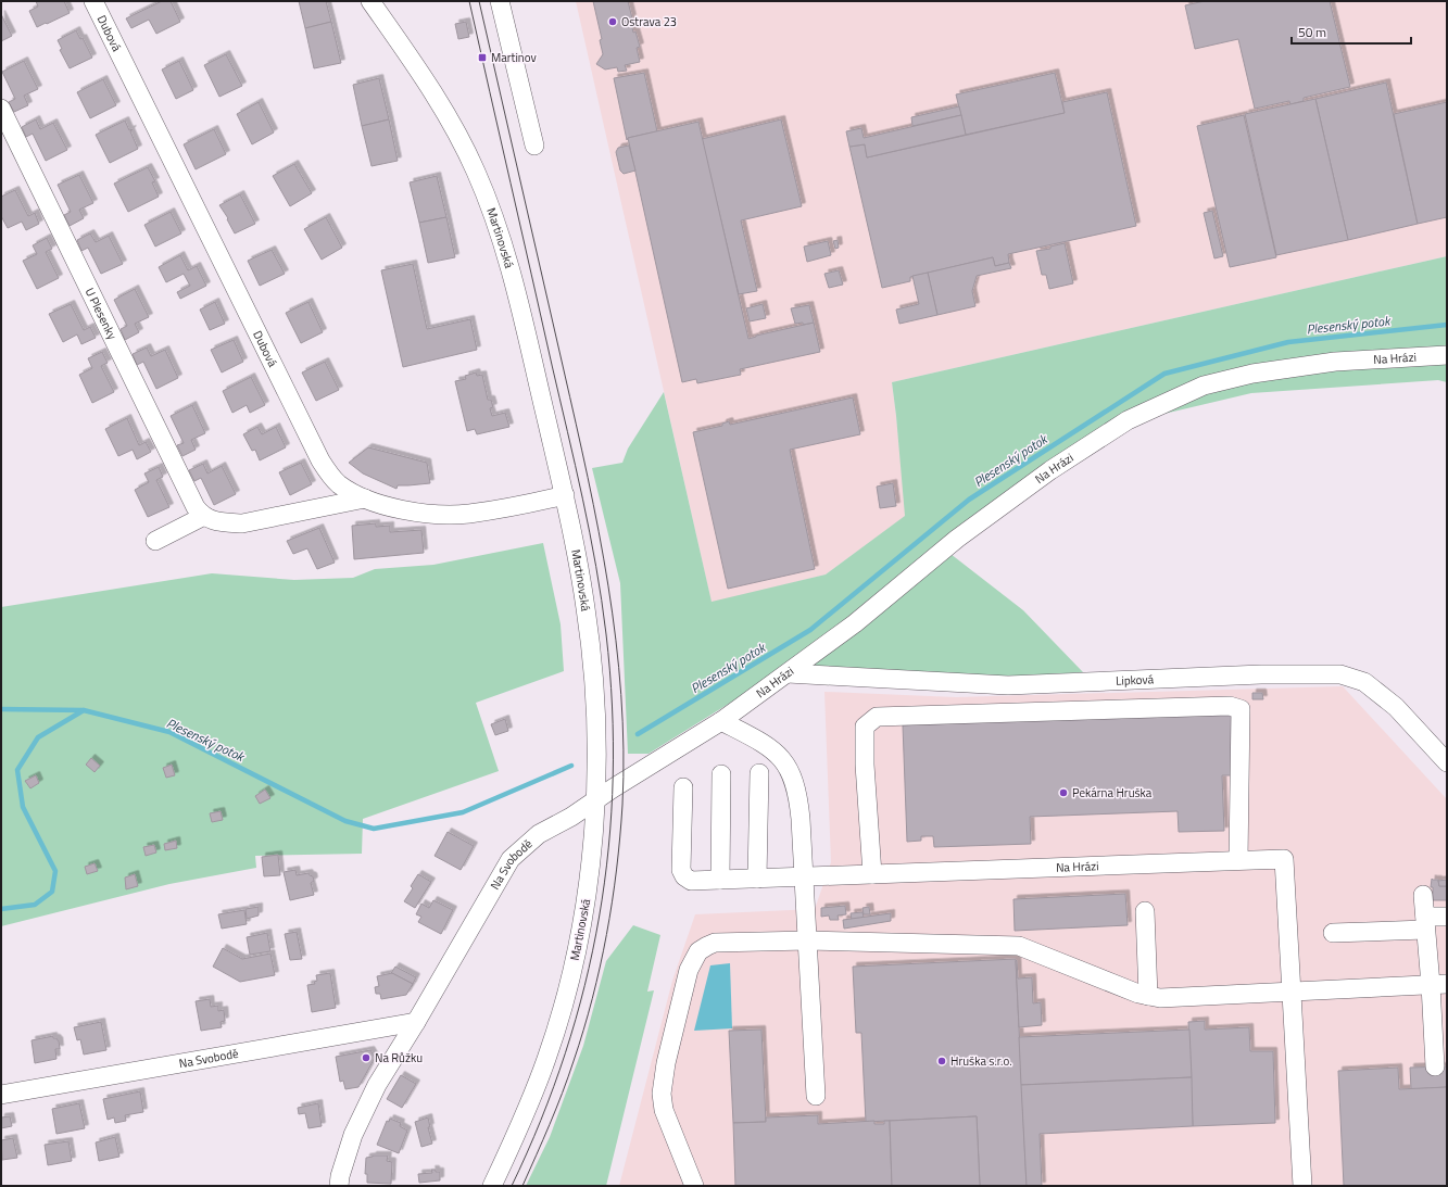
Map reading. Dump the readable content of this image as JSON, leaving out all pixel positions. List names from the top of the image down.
{
  "streets": {
    "street": [
      "Dubová",
      "Martinovská",
      "U Plesenky",
      "Na Hrázi",
      "Lipková",
      "Na Svobodě"
    ]
  },
  "crossings": [
    ["Dubová", "Martinovská"],
    ["Martinovská", "Na Hrázi"],
    ["Martinovská", "Na Svobodě"],
    ["Na Hrázi", "Lipková"],
    ["Na Hrázi", "Na Svobodě"]
  ],
  "water": ["Plesenský potok"],
  "places": {
    "other": [
      "Ostrava 23",
      "Pekárna Hruška",
      "Na Růžku",
      "Hruška s.r.o."
    ],
    "transit": ["Martinov"]
  },
  "scale_bar": "50 m"
}
